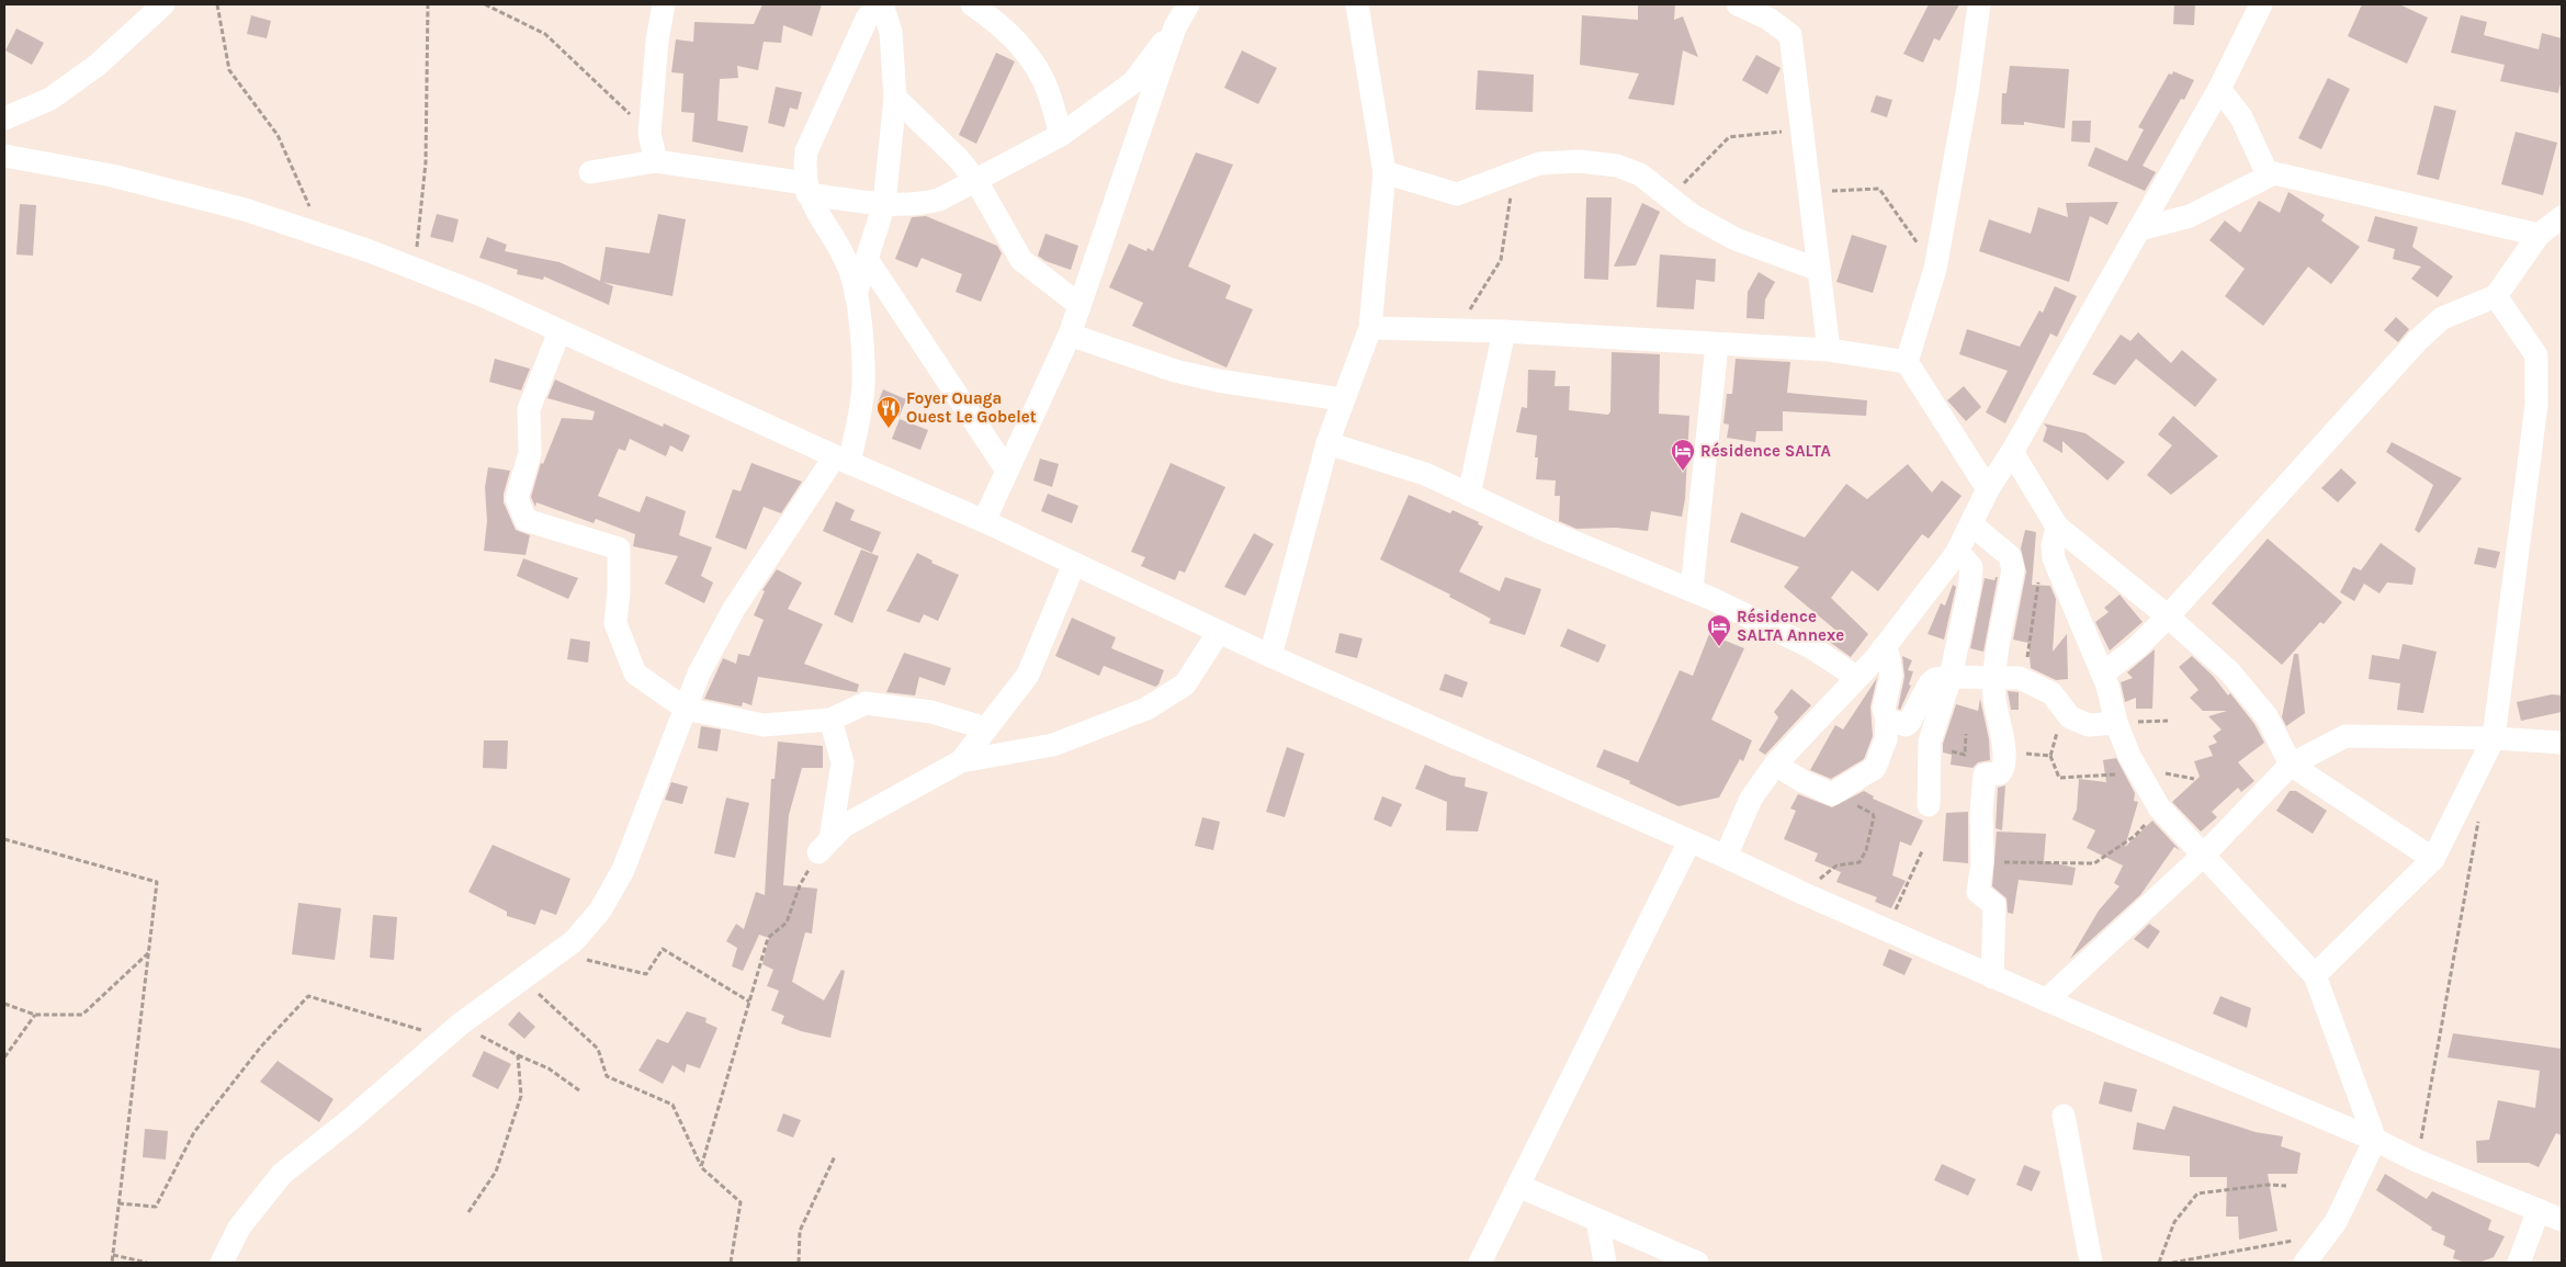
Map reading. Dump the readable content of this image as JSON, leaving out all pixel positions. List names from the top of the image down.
{
  "places": {
    "restaurant": ["Foyer Ouaga Ouest Le Gobelet"],
    "hotel": ["Résidence SALTA", "Résidence SALTA Annexe"]
  }
}
